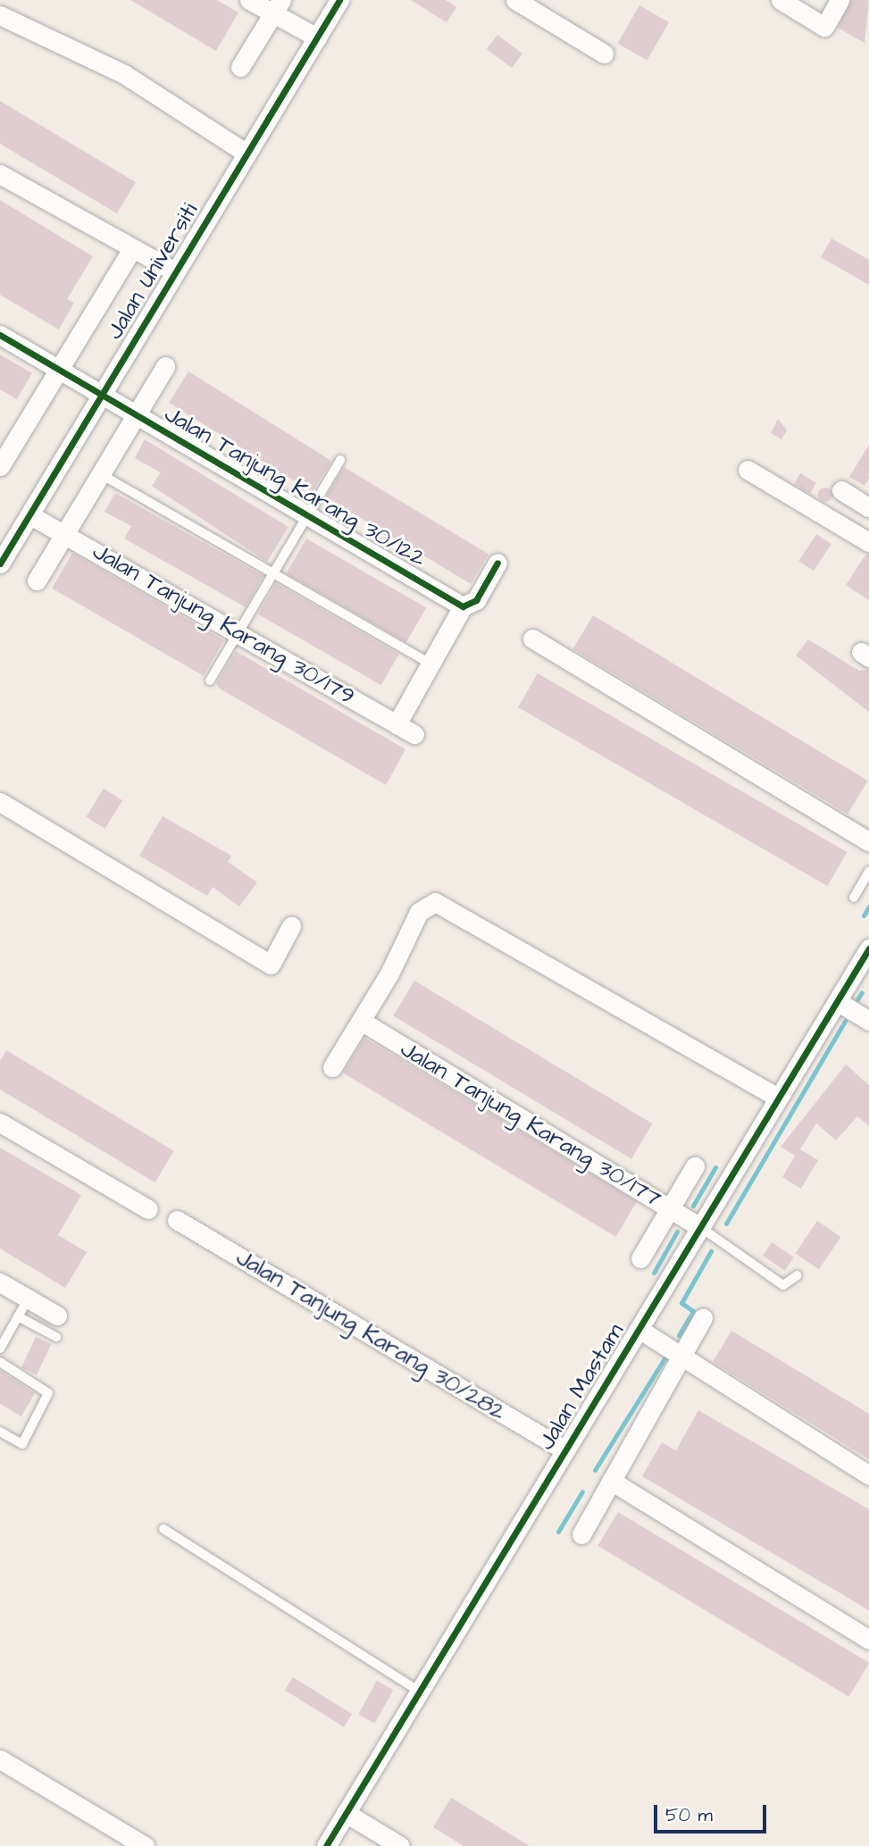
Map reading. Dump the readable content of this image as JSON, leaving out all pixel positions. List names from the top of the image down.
{
  "streets": {
    "street": [
      "Jalan Universiti",
      "Jalan Tanjung Karang 30/122",
      "Jalan Tanjung Karang 30/179",
      "Jalan Tanjung Karang 30/177",
      "Jalan Tanjung Karang 30/282",
      "Jalan Mastam"
    ]
  },
  "crossings": [
    ["Jalan Universiti", "Jalan Tanjung Karang 30/122"],
    ["Jalan Universiti", "Jalan Tanjung Karang 30/179"],
    ["Jalan Tanjung Karang 30/177", "Jalan Mastam"],
    ["Jalan Tanjung Karang 30/282", "Jalan Mastam"]
  ],
  "scale_bar": "50 m"
}
